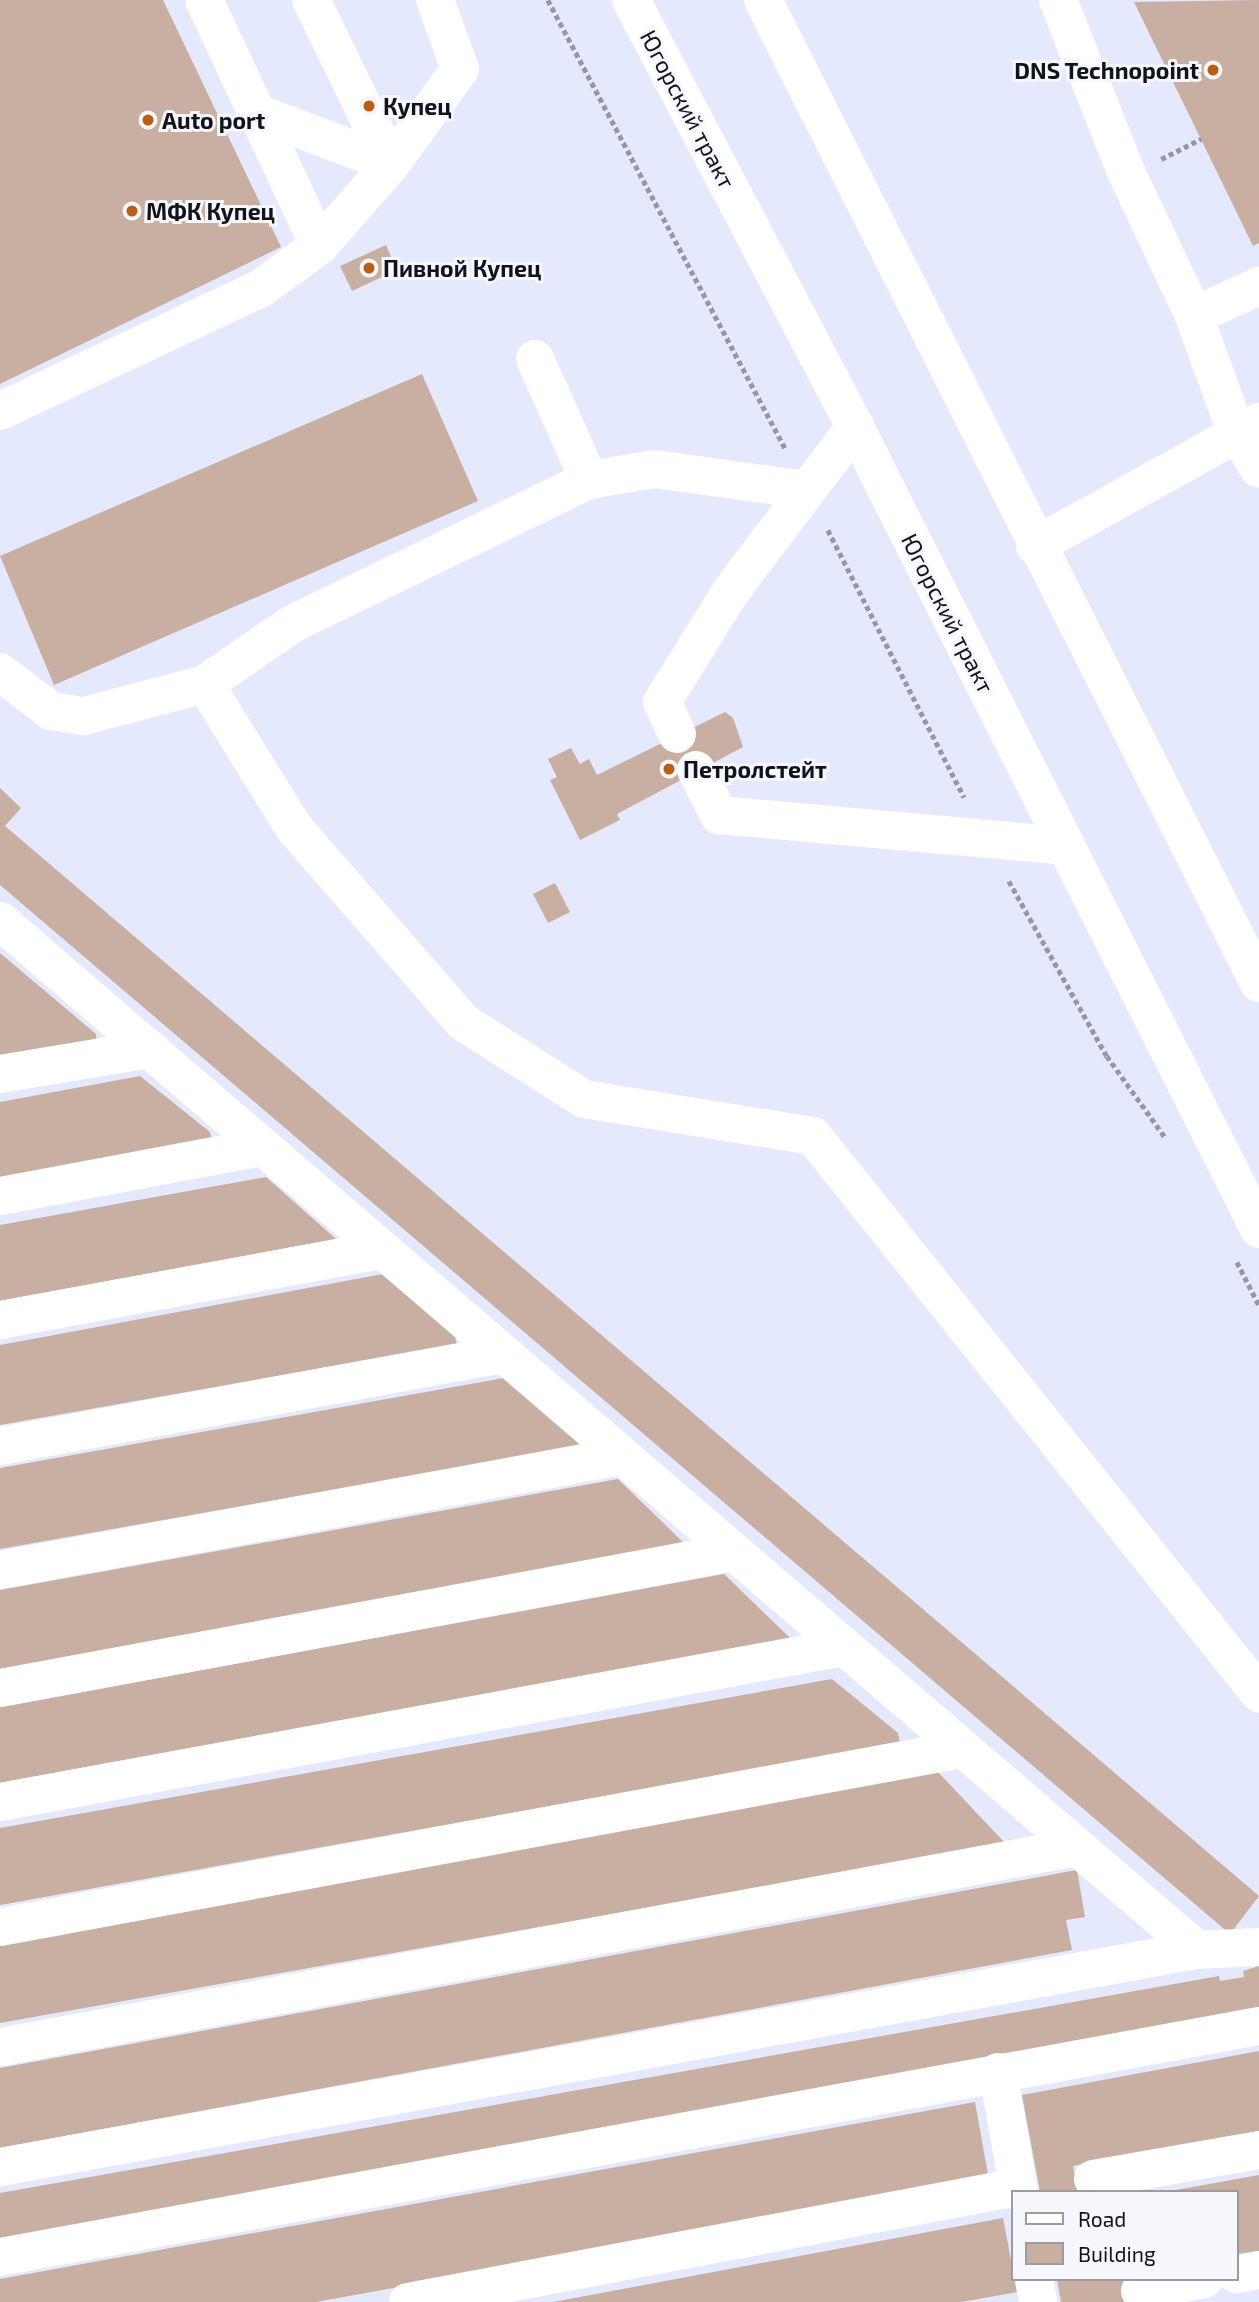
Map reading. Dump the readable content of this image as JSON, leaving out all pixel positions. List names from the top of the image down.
{
  "streets": {
    "main road": ["Югорский тракт"]
  },
  "places": [
    "DNS Technopoint",
    "Купец",
    "Auto port",
    "МФК Купец",
    "Пивной Купец",
    "Петролстейт"
  ],
  "legend": ["Road", "Building"]
}
